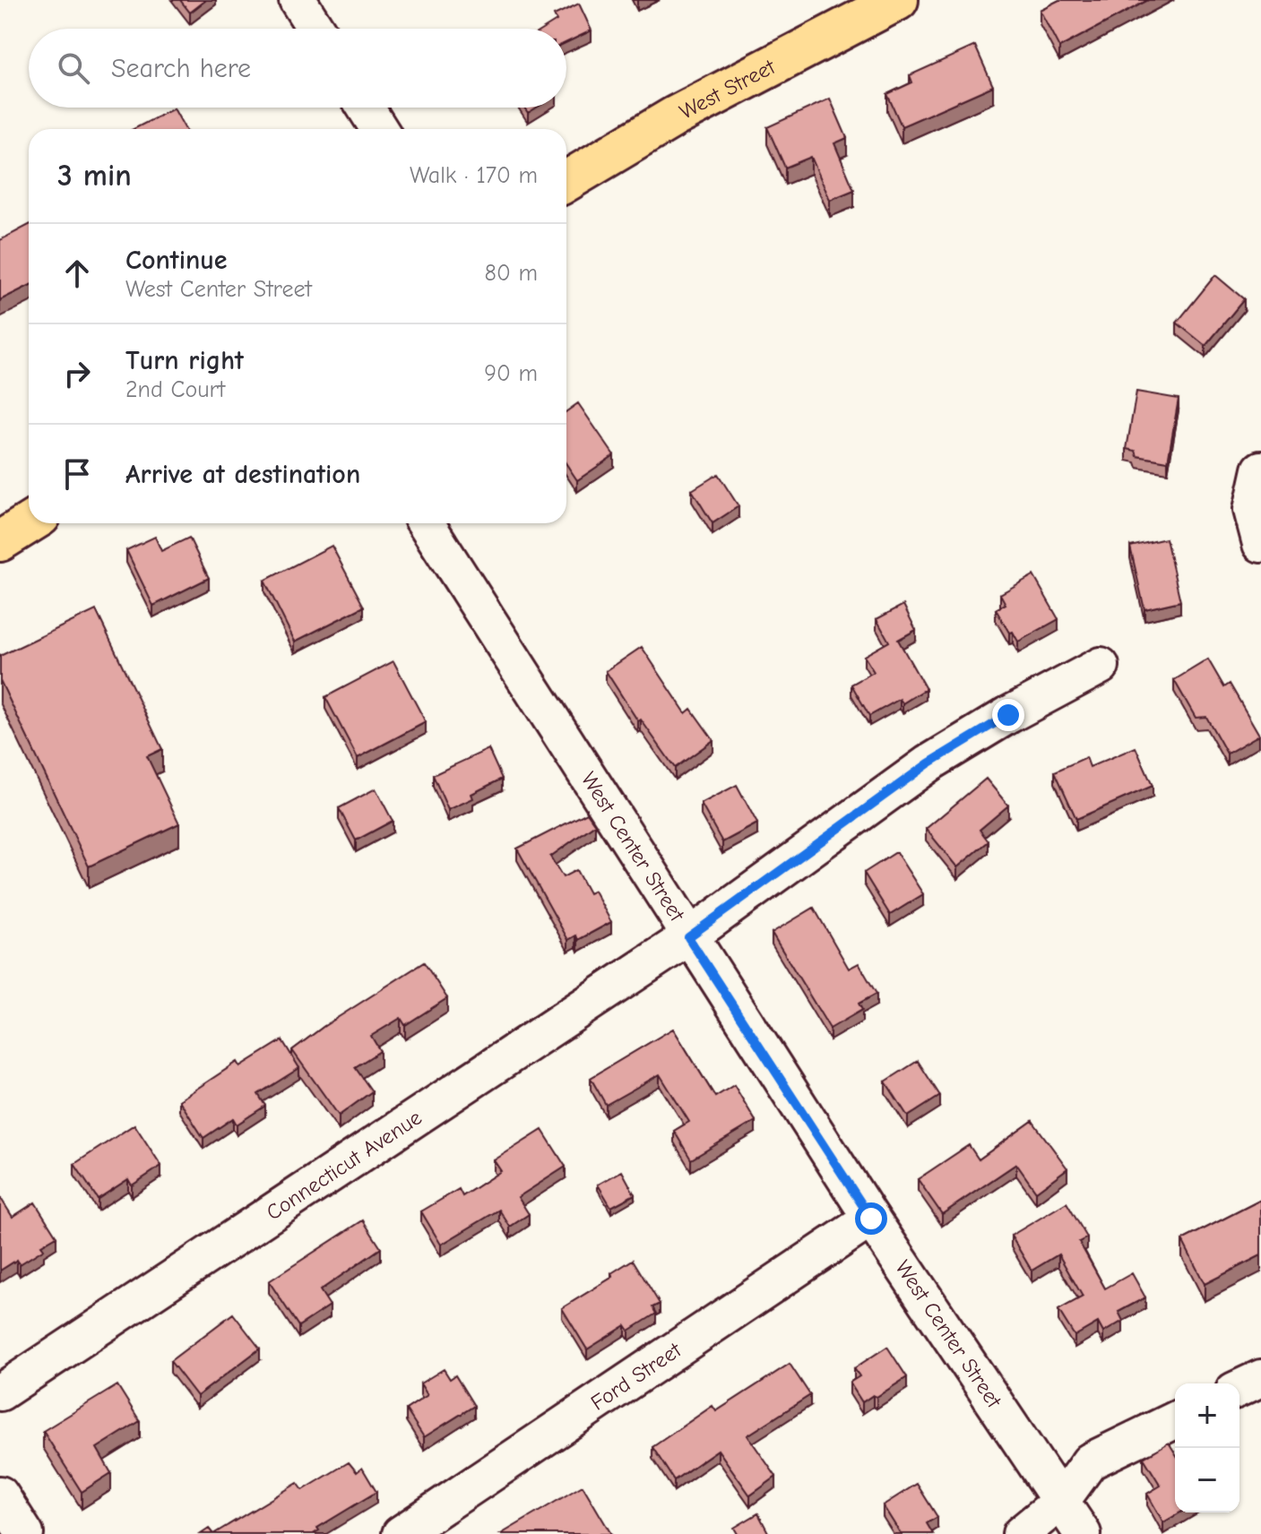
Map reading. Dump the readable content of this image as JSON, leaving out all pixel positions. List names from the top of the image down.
{
  "streets": {
    "main road": ["West Street"],
    "street": ["West Center Street", "Connecticut Avenue", "Ford Street"]
  },
  "crossings": [
    ["West Center Street", "Connecticut Avenue"],
    ["West Center Street", "Ford Street"]
  ],
  "page": {
    "search": "Search here",
    "heading": ["3 min", "Walk · 170 m"],
    "list": [
      ["Continue", "West Center Street", "80 m"],
      ["Turn right", "2nd Court", "90 m"],
      "Arrive at destination"
    ],
    "map_buttons": ["+", "−"]
  }
}
